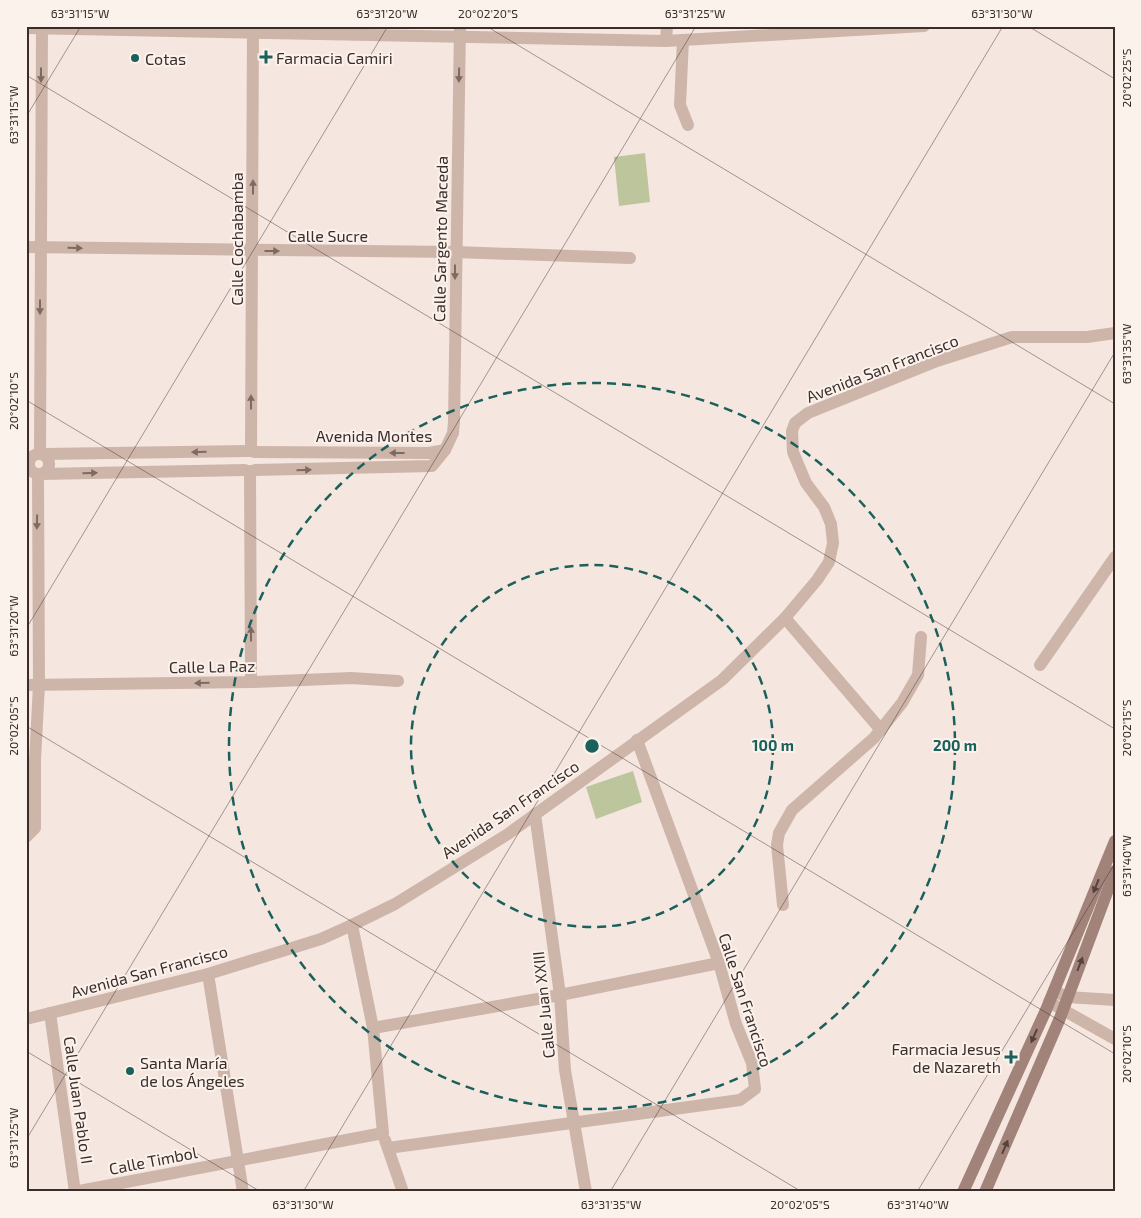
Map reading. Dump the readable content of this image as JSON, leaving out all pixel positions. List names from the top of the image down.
{
  "streets": {
    "street": [
      "Calle Sucre",
      "Calle Cochabamba",
      "Calle Sargento Maceda",
      "Avenida San Francisco",
      "Avenida Montes",
      "Calle La Paz",
      "Calle San Francisco",
      "Calle Juan XXIII",
      "Calle Juan Pablo II",
      "Calle Timbol"
    ]
  },
  "crossings": [
    ["Calle Sucre", "Calle Cochabamba"],
    ["Calle Sucre", "Calle Sargento Maceda"],
    ["Calle Cochabamba", "Avenida Montes"],
    ["Calle Sargento Maceda", "Avenida Montes"],
    ["Avenida San Francisco", "Calle San Francisco"],
    ["Avenida San Francisco", "Calle Juan XXIII"],
    ["Avenida San Francisco", "Calle Juan Pablo II"],
    ["Calle San Francisco", "Calle Juan XXIII"],
    ["Calle Juan Pablo II", "Calle Timbol"]
  ],
  "one_way": [
    "Calle Sucre",
    "Calle Cochabamba",
    "Calle Sargento Maceda",
    "Calle La Paz"
  ],
  "places": {
    "health": ["Farmacia Camiri", "Farmacia Jesus de Nazareth"],
    "other": ["Cotas", "Santa María de los Ángeles"]
  },
  "coordinates": [
    "63°31'15\"W",
    "63°31'20\"W",
    "20°02'20\"S",
    "63°31'25\"W",
    "63°31'30\"W",
    "20°02'25\"S",
    "63°31'35\"W",
    "20°02'10\"S",
    "20°02'05\"S",
    "20°02'15\"S",
    "63°31'40\"W"
  ],
  "rings": ["100 m", "200 m"]
}
